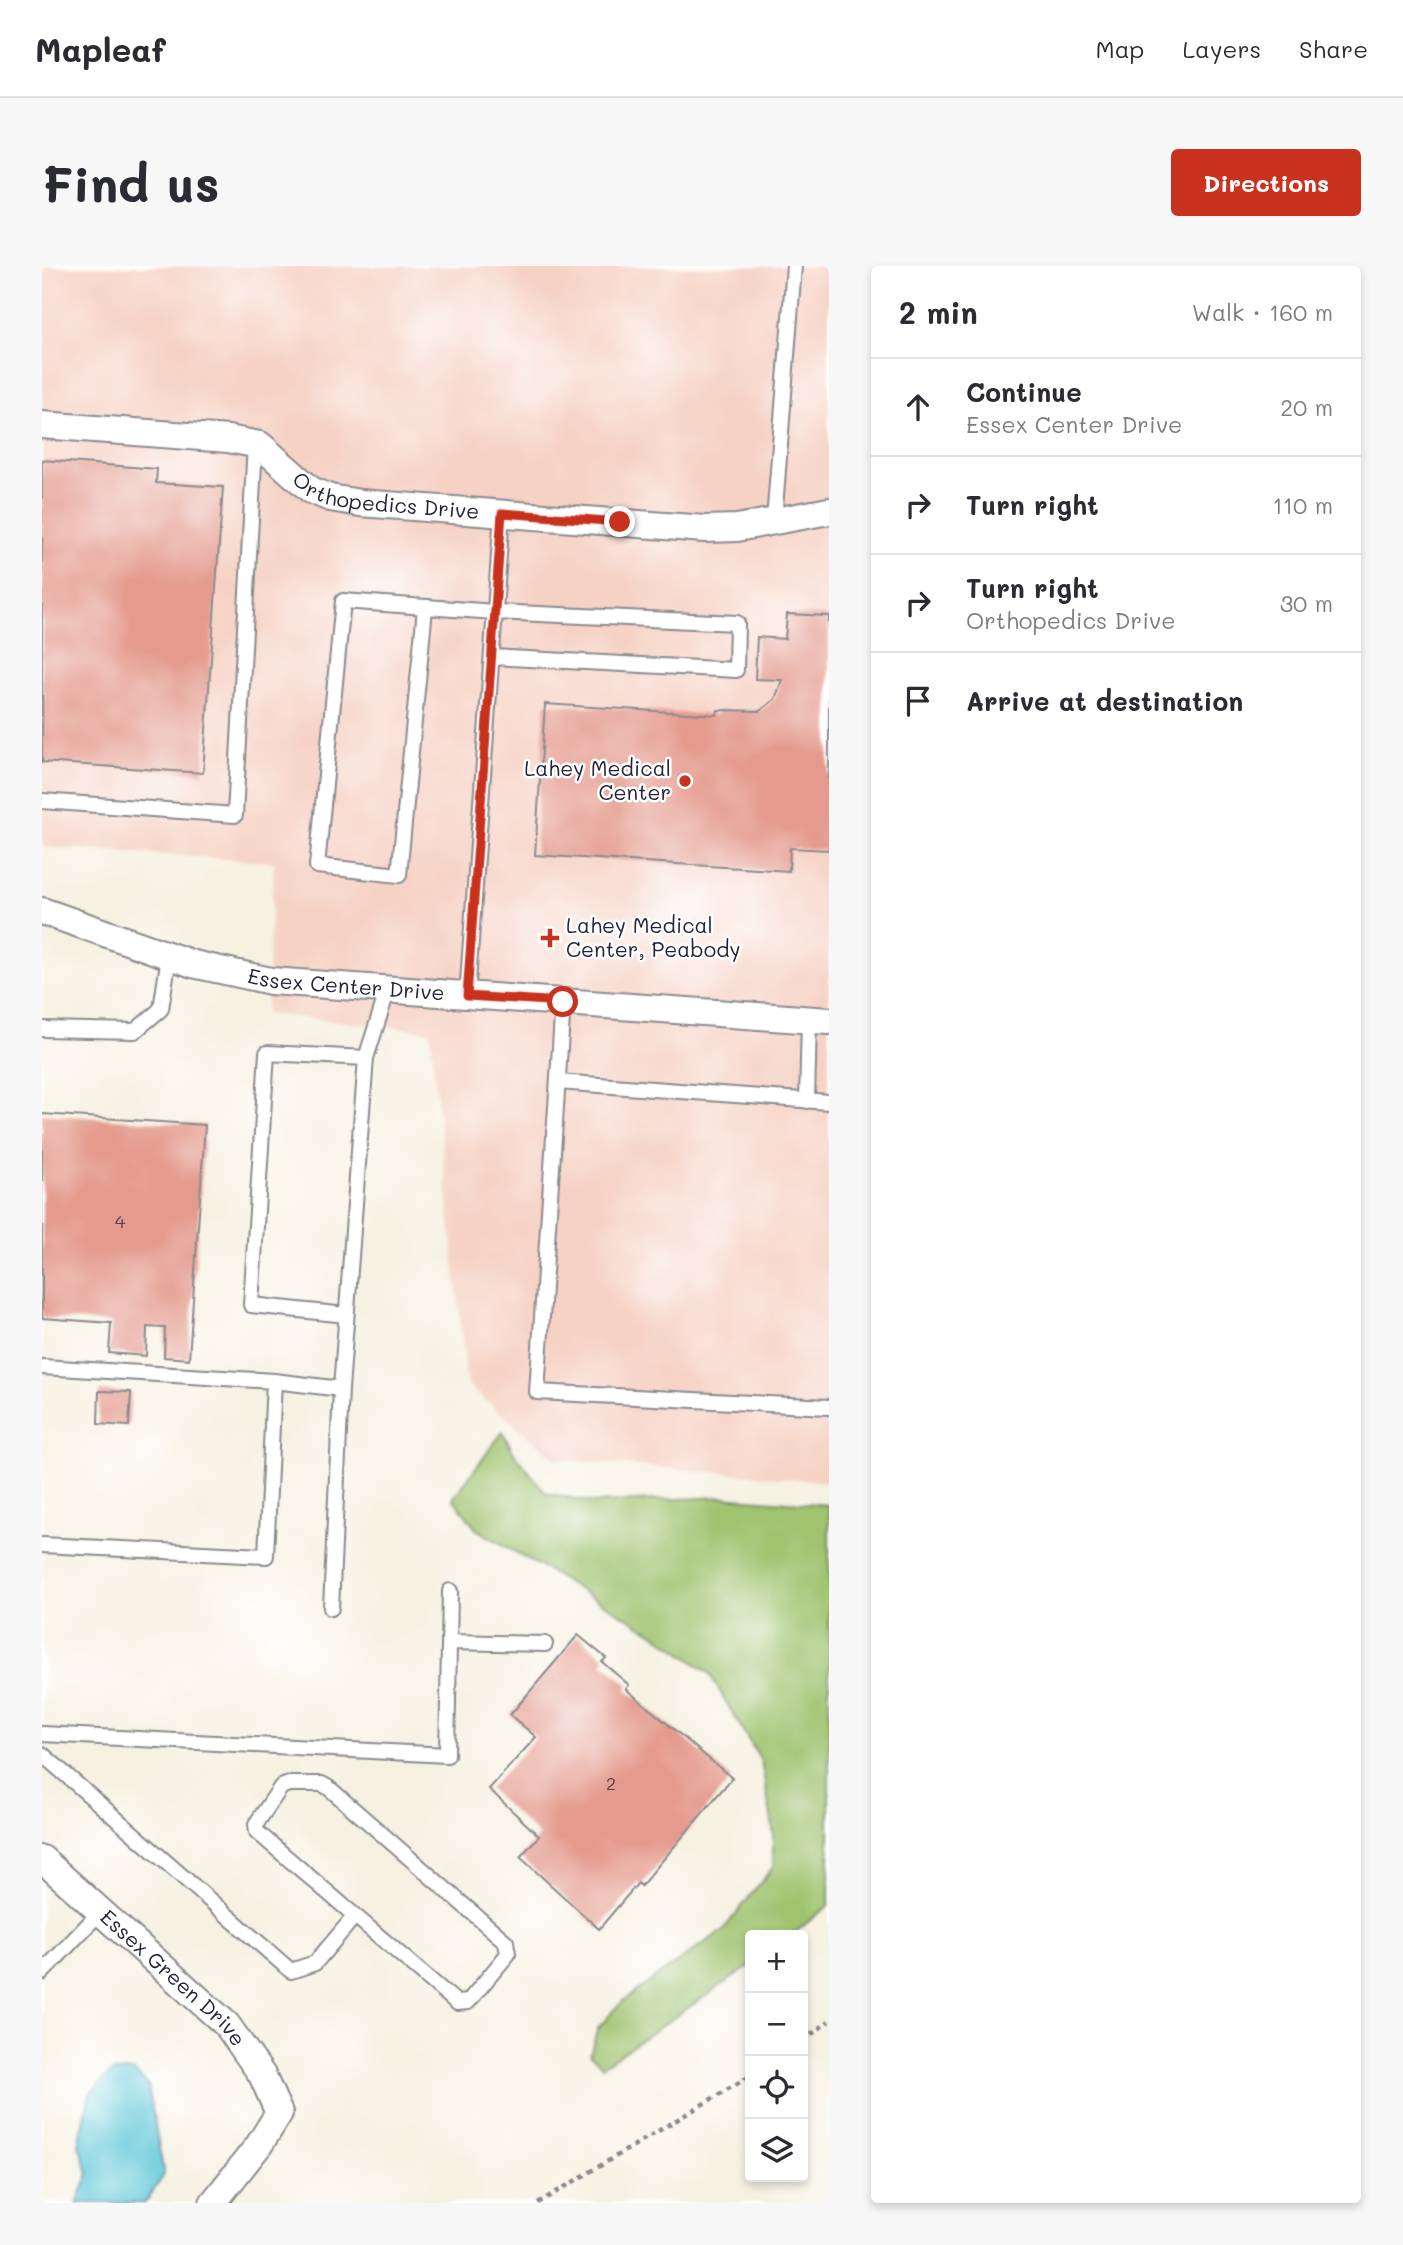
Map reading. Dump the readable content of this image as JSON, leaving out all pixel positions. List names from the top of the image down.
{
  "streets": {
    "street": ["Orthopedics Drive", "Essex Center Drive", "Essex Green Drive"]
  },
  "places": {
    "other": ["Lahey Medical Center"],
    "health": ["Lahey Medical Center, Peabody"]
  },
  "house_numbers": ["4", "2"],
  "page": {
    "header": "Mapleaf",
    "nav": ["Map", "Layers", "Share"],
    "buttons": "Directions",
    "title": "Find us",
    "heading": ["2 min", "Walk · 160 m"],
    "list": [
      ["Continue", "Essex Center Drive", "20 m"],
      ["Turn right", "110 m"],
      ["Turn right", "Orthopedics Drive", "30 m"],
      "Arrive at destination"
    ],
    "map_buttons": ["+", "−"]
  }
}
